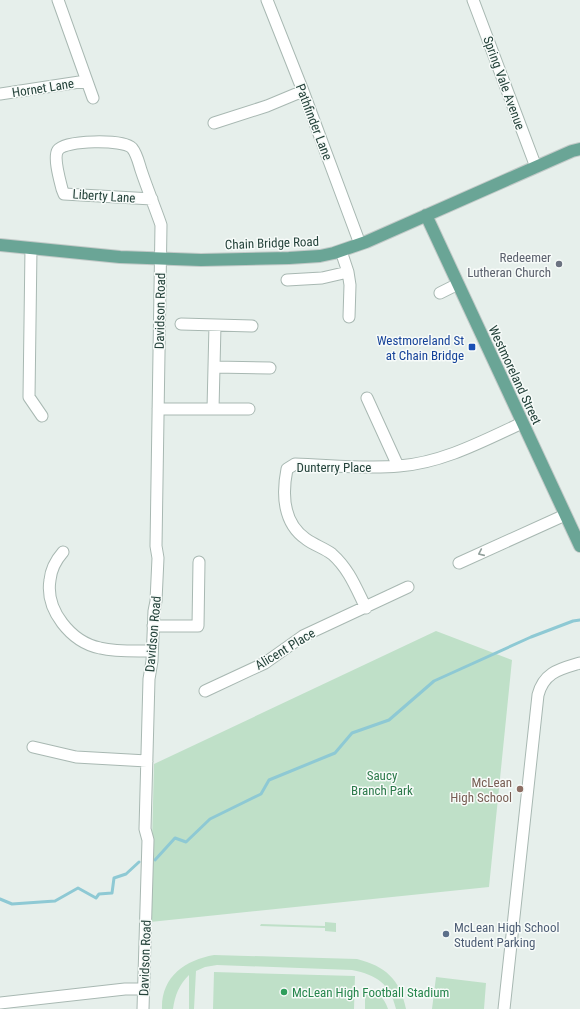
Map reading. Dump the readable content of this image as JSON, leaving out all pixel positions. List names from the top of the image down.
{
  "streets": {
    "main road": ["Chain Bridge Road", "Westmoreland Street"],
    "street": [
      "Spring Vale Avenue",
      "Hornet Lane",
      "Pathfinder Lane",
      "Liberty Lane",
      "Davidson Road",
      "Dunterry Place",
      "Alicent Place"
    ]
  },
  "crossings": [
    ["Spring Vale Avenue", "Chain Bridge Road"],
    ["Pathfinder Lane", "Chain Bridge Road"],
    ["Liberty Lane", "Chain Bridge Road"],
    ["Liberty Lane", "Davidson Road"],
    ["Chain Bridge Road", "Davidson Road"],
    ["Chain Bridge Road", "Westmoreland Street"],
    ["Westmoreland Street", "Dunterry Place"],
    ["Dunterry Place", "Alicent Place"]
  ],
  "parks": ["Saucy Branch Park"],
  "places": {
    "other": [
      "Redeemer Lutheran Church",
      "McLean High School",
      "McLean High School Student Parking",
      "McLean High Football Stadium"
    ],
    "transit": ["Westmoreland St at Chain Bridge"]
  }
}
